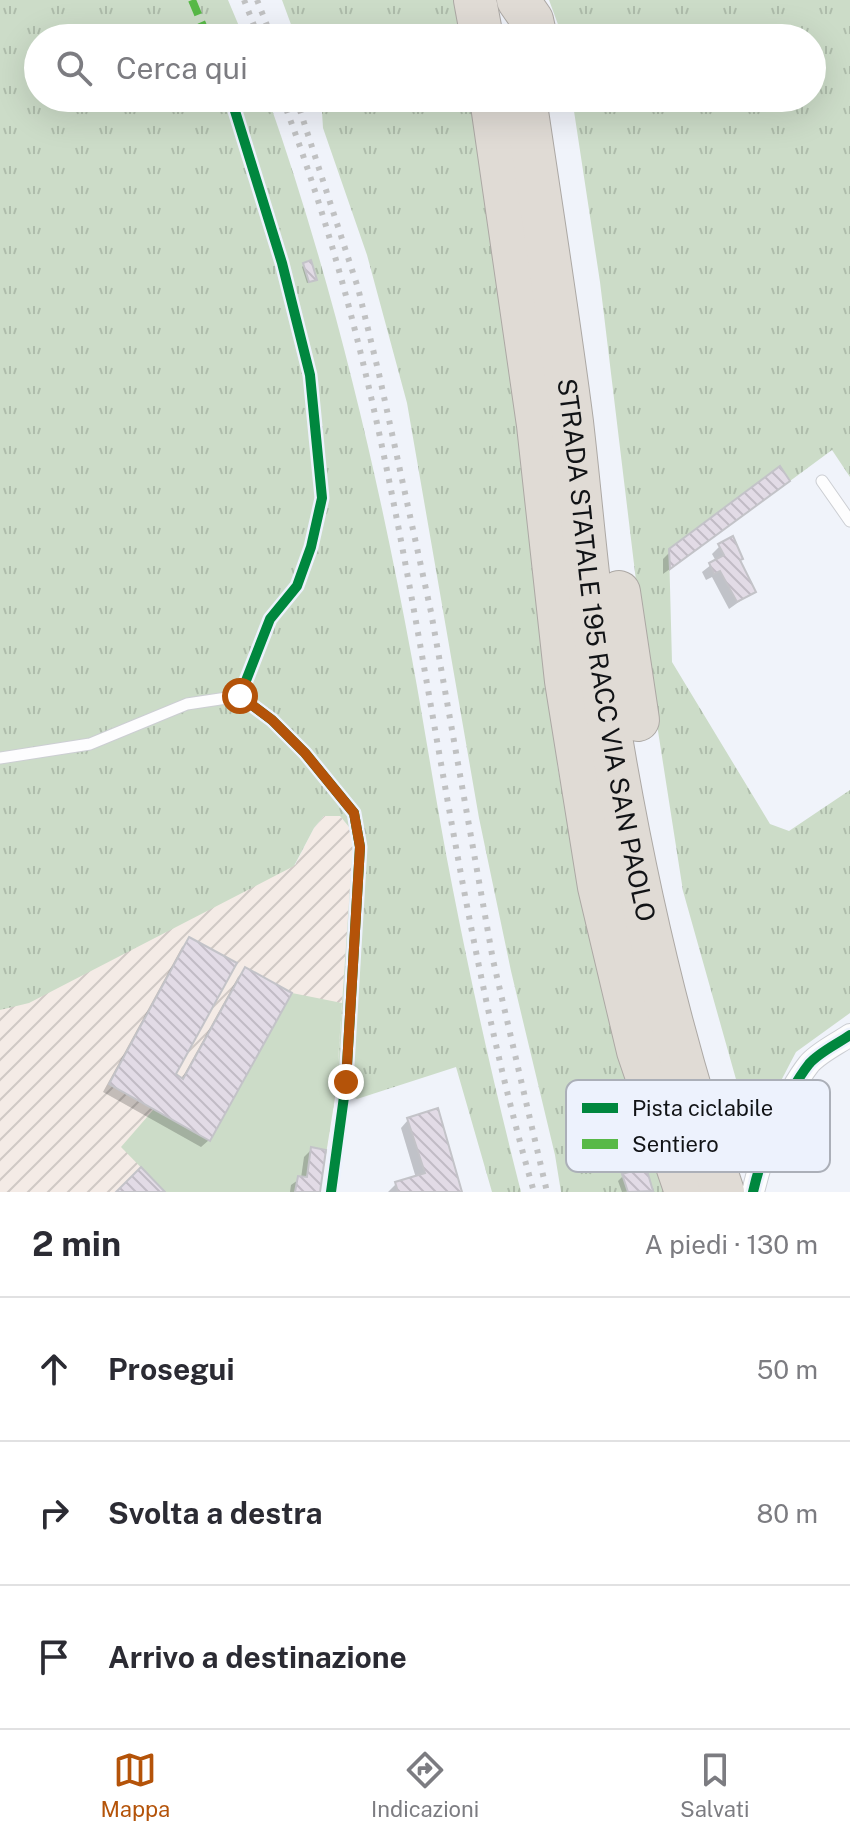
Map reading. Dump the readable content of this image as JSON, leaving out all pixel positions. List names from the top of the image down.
{
  "streets": {
    "highway": ["STRADA STATALE 195 RACC VIA SAN PAOLO"]
  },
  "legend": ["Pista ciclabile", "Sentiero"],
  "page": {
    "search": "Cerca qui",
    "heading": ["2 min", "A piedi · 130 m"],
    "list": [
      ["Prosegui", "50 m"],
      ["Svolta a destra", "80 m"],
      "Arrivo a destinazione"
    ],
    "nav": ["Mappa", "Indicazioni", "Salvati"]
  }
}
